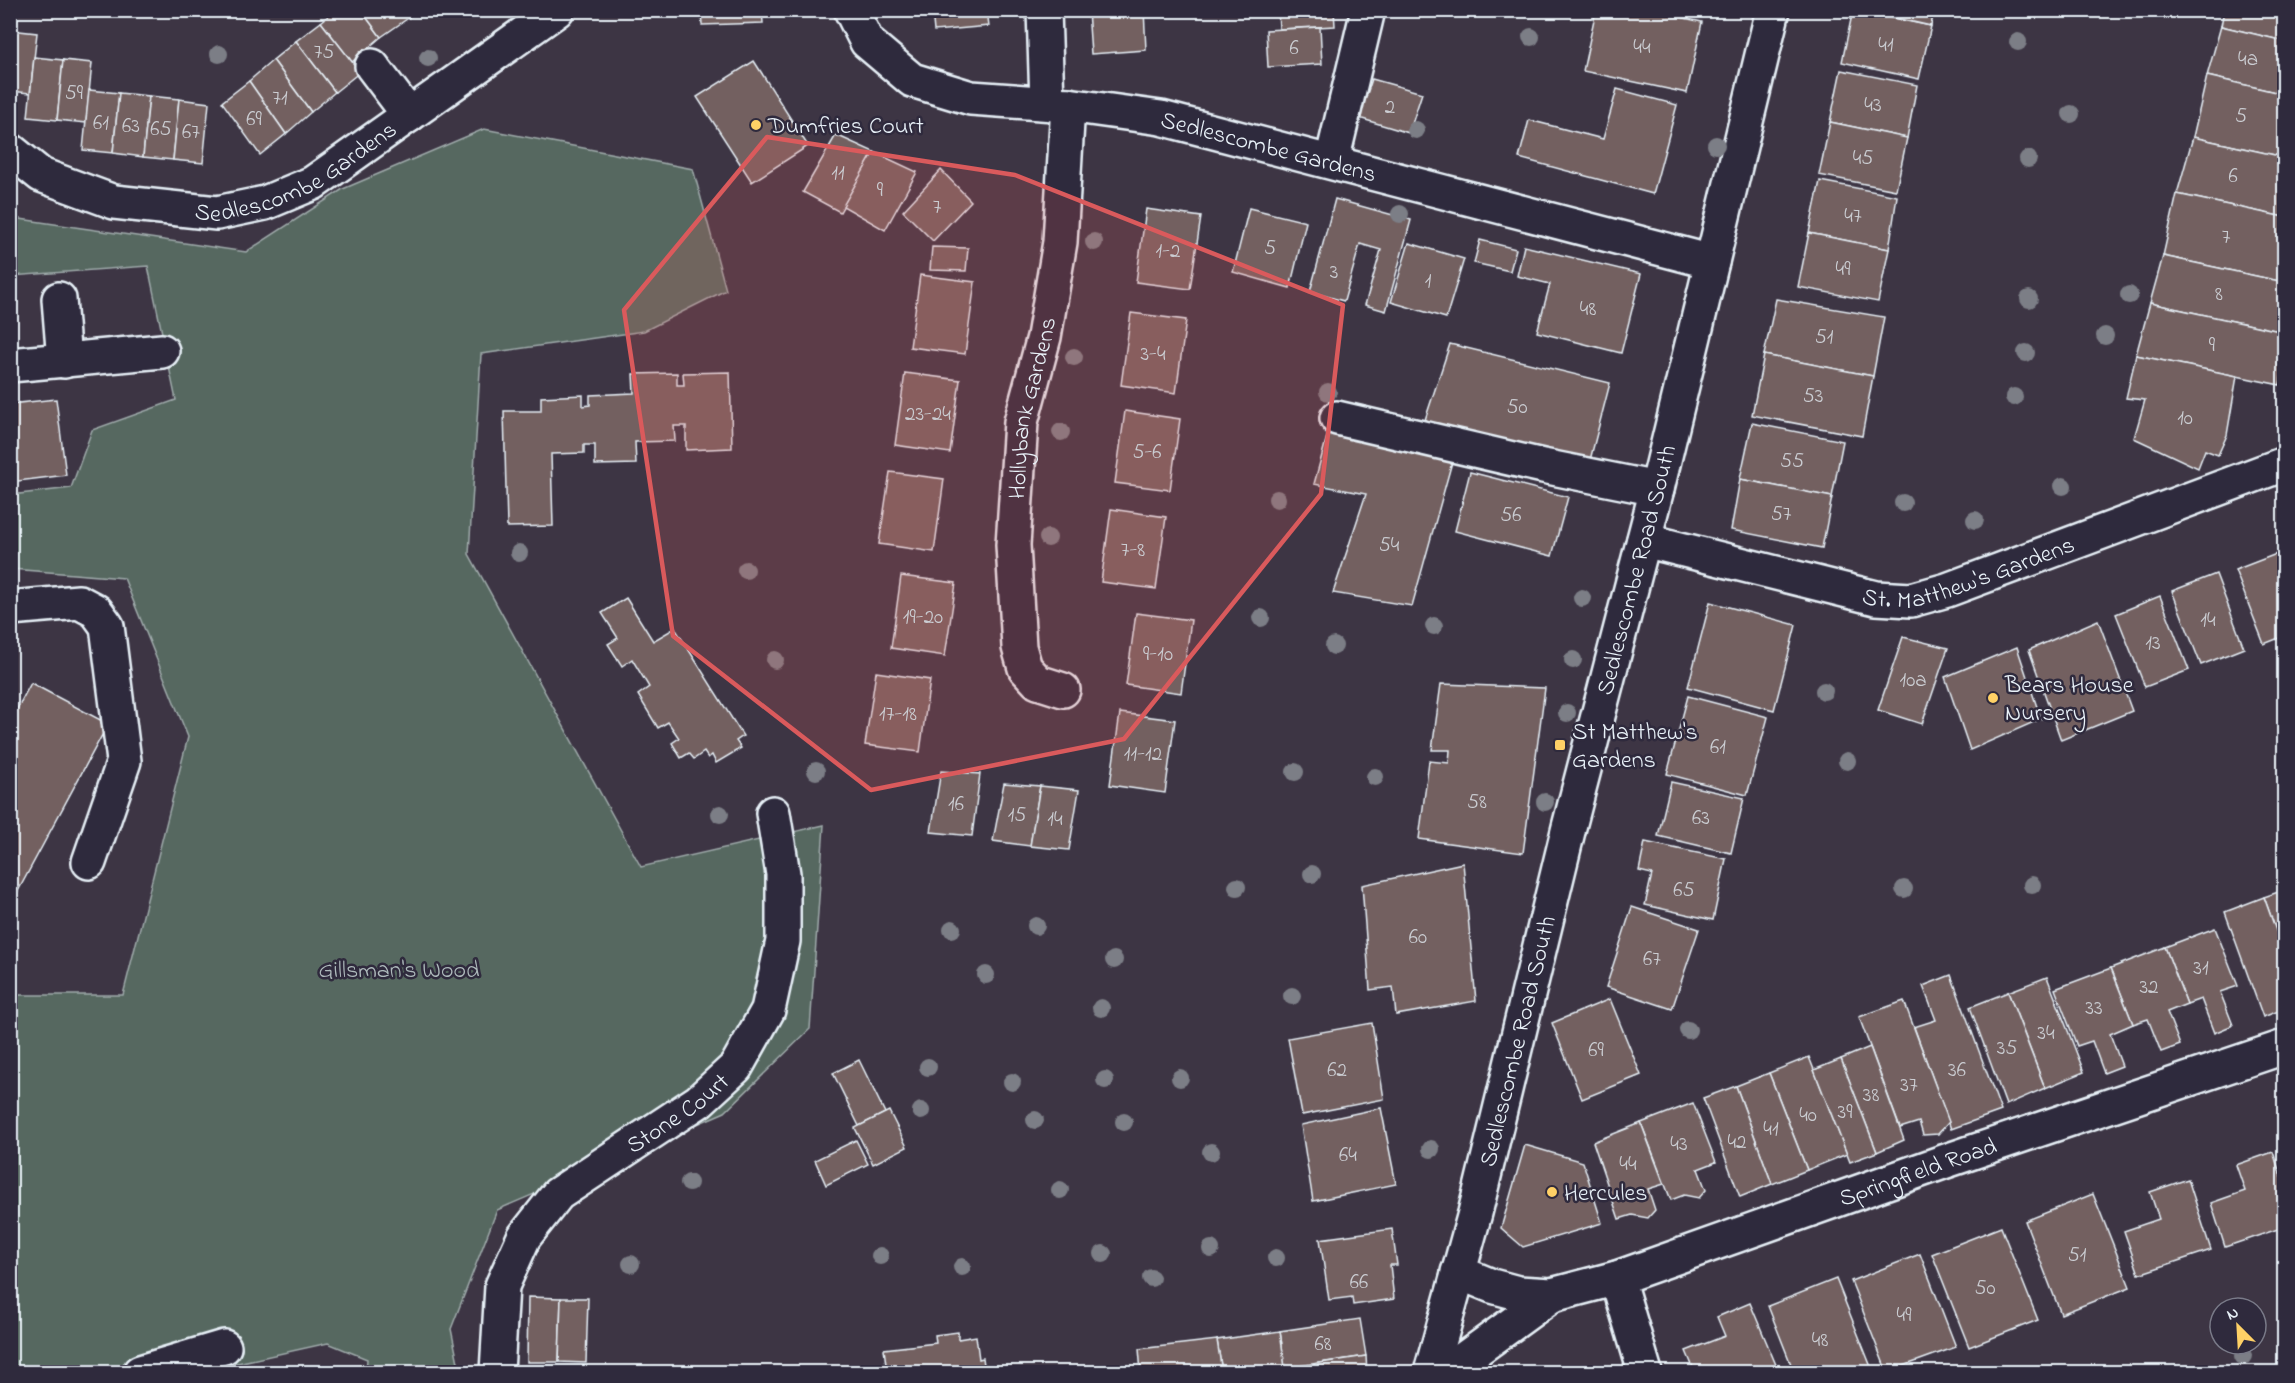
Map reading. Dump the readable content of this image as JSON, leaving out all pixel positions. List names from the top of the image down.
{
  "streets": {
    "street": [
      "Sedlescombe Gardens",
      "Hollybank Gardens",
      "St. Matthew's Gardens",
      "Sedlescombe Road South",
      "Stone Court",
      "Springfield Road"
    ]
  },
  "crossings": [
    ["Sedlescombe Gardens", "Hollybank Gardens"],
    ["Sedlescombe Gardens", "Sedlescombe Road South"],
    ["St. Matthew's Gardens", "Sedlescombe Road South"],
    ["Sedlescombe Road South", "Springfield Road"]
  ],
  "parks": ["Gillsman's Wood"],
  "places": {
    "other": ["Dumfries Court", "Bears House Nursery", "Hercules"],
    "transit": ["St Matthew's Gardens"]
  },
  "house_numbers": [
    "41",
    "44",
    "6",
    "75",
    "4a",
    "59",
    "71",
    "43",
    "2",
    "5",
    "69",
    "61",
    "63",
    "65",
    "67",
    "45",
    "11",
    "6",
    "9",
    "7",
    "47",
    "7",
    "5",
    "1-2",
    "49",
    "3",
    "1",
    "8",
    "48",
    "51",
    "9",
    "3-4",
    "53",
    "50",
    "23-24",
    "10",
    "5-6",
    "55",
    "57",
    "56",
    "54",
    "7-8",
    "19-20",
    "14",
    "13",
    "9-10",
    "10a",
    "17-18",
    "61",
    "11-12",
    "58",
    "16",
    "15",
    "63",
    "14",
    "65",
    "60",
    "67",
    "31",
    "32",
    "33",
    "34",
    "35",
    "69",
    "62",
    "36",
    "37",
    "38",
    "39",
    "40",
    "41",
    "42",
    "43",
    "64",
    "44",
    "51",
    "66",
    "50",
    "49",
    "48",
    "68"
  ],
  "north": "top left"
}
